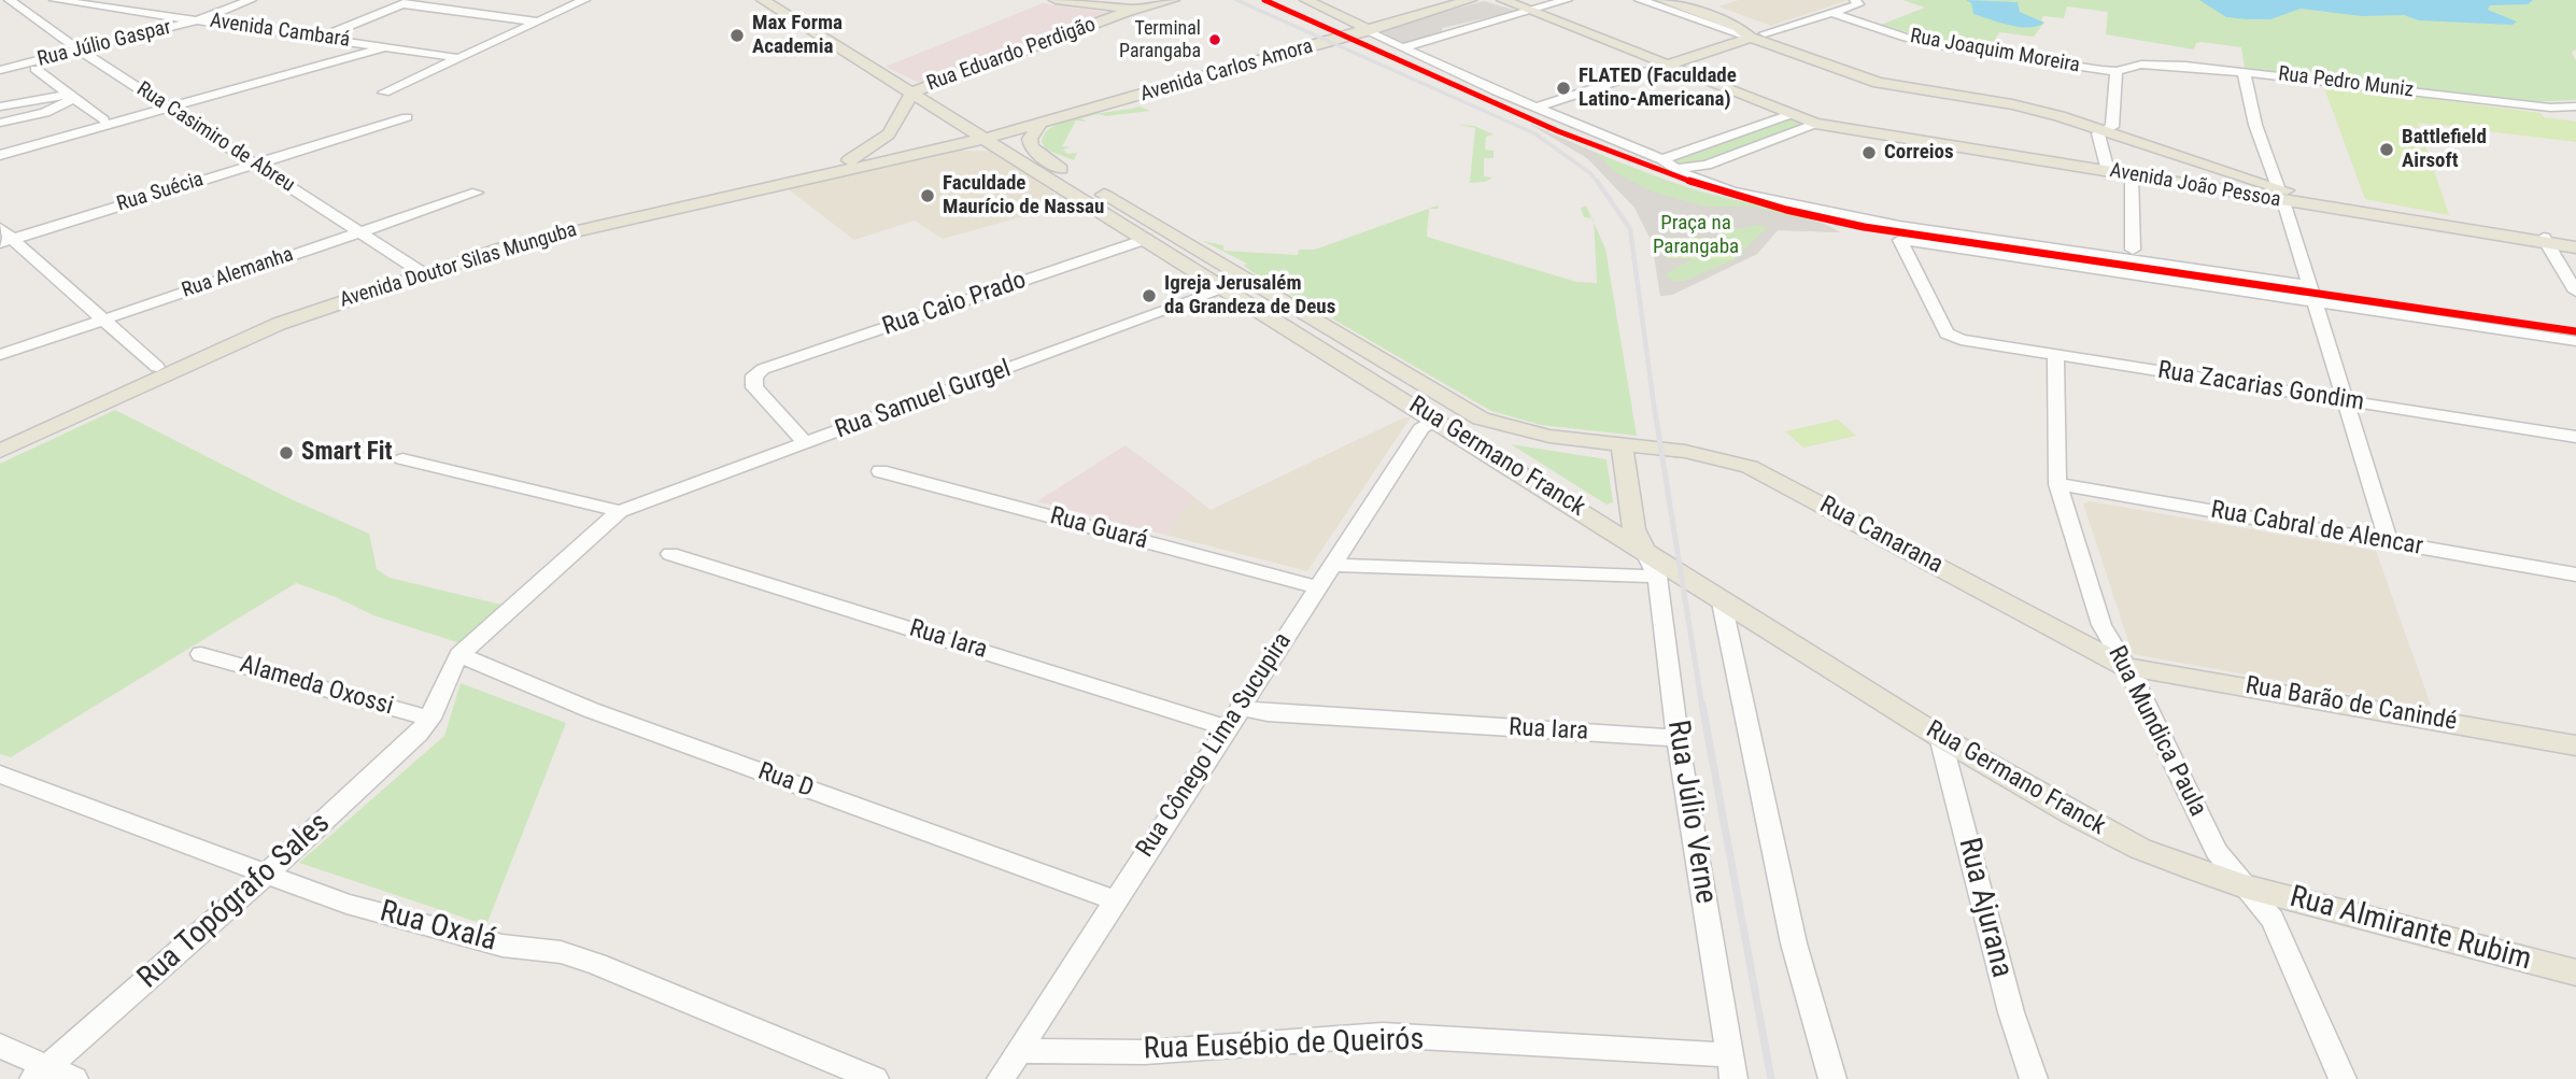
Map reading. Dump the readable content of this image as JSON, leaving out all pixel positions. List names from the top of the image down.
{
  "streets": {
    "main road": [
      "Rua Eduardo Perdigão",
      "Avenida Carlos Amora",
      "Avenida João Pessoa",
      "Avenida Doutor Silas Munguba",
      "Rua Germano Franck",
      "Rua Canarana",
      "Rua Barão de Canindé",
      "Rua Almirante Rubim"
    ],
    "street": [
      "Avenida Cambará",
      "Rua Júlio Gaspar",
      "Rua Joaquim Moreira",
      "Rua Pedro Muniz",
      "Rua Casimiro de Abreu",
      "Rua Suécia",
      "Rua Alemanha",
      "Rua Caio Prado",
      "Rua Zacarias Gondim",
      "Rua Samuel Gurgel",
      "Rua Guará",
      "Rua Cabral de Alencar",
      "Rua Iara",
      "Alameda Oxossi",
      "Rua Mundica Paula",
      "Rua Cônego Lima Sucupira",
      "Rua D",
      "Rua Júlio Verne",
      "Rua Topógrafo Sales",
      "Rua Ajurana",
      "Rua Oxalá",
      "Rua Eusébio de Queirós"
    ]
  },
  "crossings": [
    ["Avenida Cambará", "Rua Júlio Gaspar"],
    ["Rua Júlio Gaspar", "Rua Casimiro de Abreu"],
    ["Rua Joaquim Moreira", "Rua Pedro Muniz"],
    ["Rua Eduardo Perdigão", "Avenida Doutor Silas Munguba"],
    ["Rua Eduardo Perdigão", "Rua Germano Franck"],
    ["Avenida Carlos Amora", "Avenida Doutor Silas Munguba"],
    ["Avenida Carlos Amora", "Rua Germano Franck"],
    ["Rua Casimiro de Abreu", "Rua Suécia"],
    ["Rua Casimiro de Abreu", "Avenida Doutor Silas Munguba"],
    ["Rua Casimiro de Abreu", "Rua Alemanha"],
    ["Avenida Doutor Silas Munguba", "Rua Germano Franck"],
    ["Rua Caio Prado", "Rua Samuel Gurgel"],
    ["Rua Caio Prado", "Rua Germano Franck"],
    ["Rua Zacarias Gondim", "Rua Mundica Paula"],
    ["Rua Samuel Gurgel", "Rua Germano Franck"],
    ["Rua Germano Franck", "Rua Canarana"],
    ["Rua Germano Franck", "Rua Mundica Paula"],
    ["Rua Germano Franck", "Rua Cônego Lima Sucupira"],
    ["Rua Germano Franck", "Rua Júlio Verne"],
    ["Rua Germano Franck", "Rua Ajurana"],
    ["Rua Germano Franck", "Rua Almirante Rubim"],
    ["Rua Guará", "Rua Cônego Lima Sucupira"],
    ["Rua Cabral de Alencar", "Rua Mundica Paula"],
    ["Rua Canarana", "Rua Barão de Canindé"],
    ["Rua Canarana", "Rua Mundica Paula"],
    ["Rua Iara", "Rua Cônego Lima Sucupira"],
    ["Rua Iara", "Rua Júlio Verne"],
    ["Alameda Oxossi", "Rua Topógrafo Sales"],
    ["Rua Barão de Canindé", "Rua Mundica Paula"],
    ["Rua Mundica Paula", "Rua Almirante Rubim"],
    ["Rua Cônego Lima Sucupira", "Rua D"],
    ["Rua Cônego Lima Sucupira", "Rua Eusébio de Queirós"],
    ["Rua Júlio Verne", "Rua Eusébio de Queirós"],
    ["Rua Topógrafo Sales", "Rua Oxalá"]
  ],
  "parks": ["Praça na Parangaba"],
  "places": [
    "Max Forma Academia",
    "Terminal Parangaba",
    "FLATED (Faculdade Latino-Americana)",
    "Battlefield Airsoft",
    "Correios",
    "Faculdade Maurício de Nassau",
    "Igreja Jerusalém da Grandeza de Deus",
    "Smart Fit"
  ]
}
